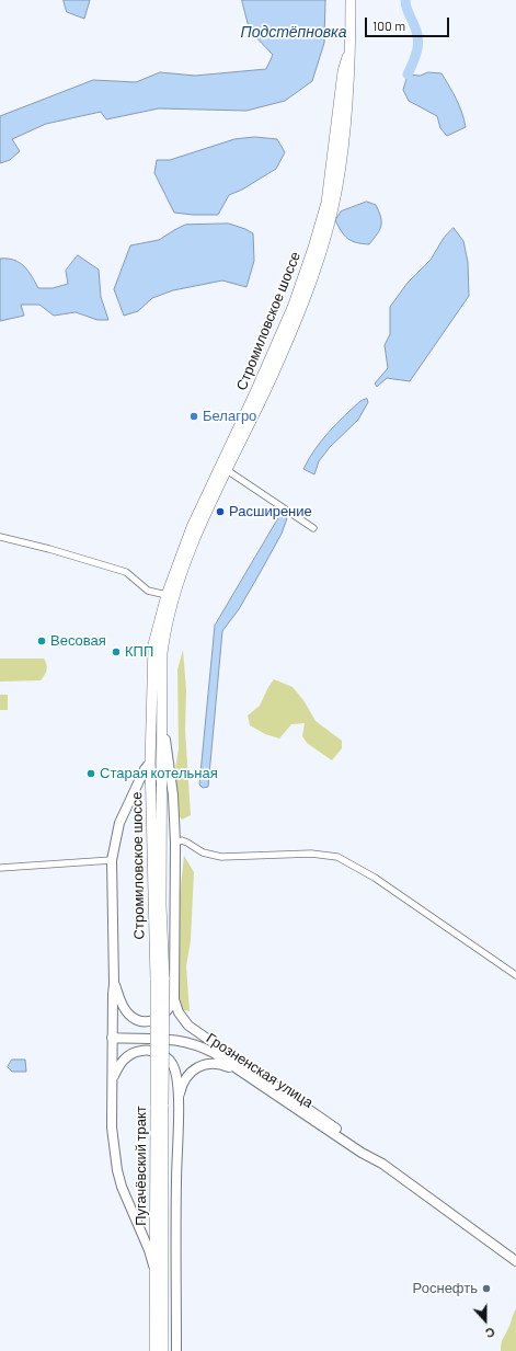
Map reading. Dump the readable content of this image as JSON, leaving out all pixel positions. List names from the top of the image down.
{
  "streets": {
    "main road": ["Стромиловское шоссе", "Грозненская улица", "Пугачёвский тракт"]
  },
  "crossings": [
    ["Стромиловское шоссе", "Пугачёвский тракт"]
  ],
  "water": ["Подстёпновка"],
  "places": [
    "Белагро",
    "Расширение",
    "Весовая",
    "КПП",
    "Старая котельная",
    "Роснефть"
  ],
  "scale_bar": "100 m",
  "north": "bottom"
}
